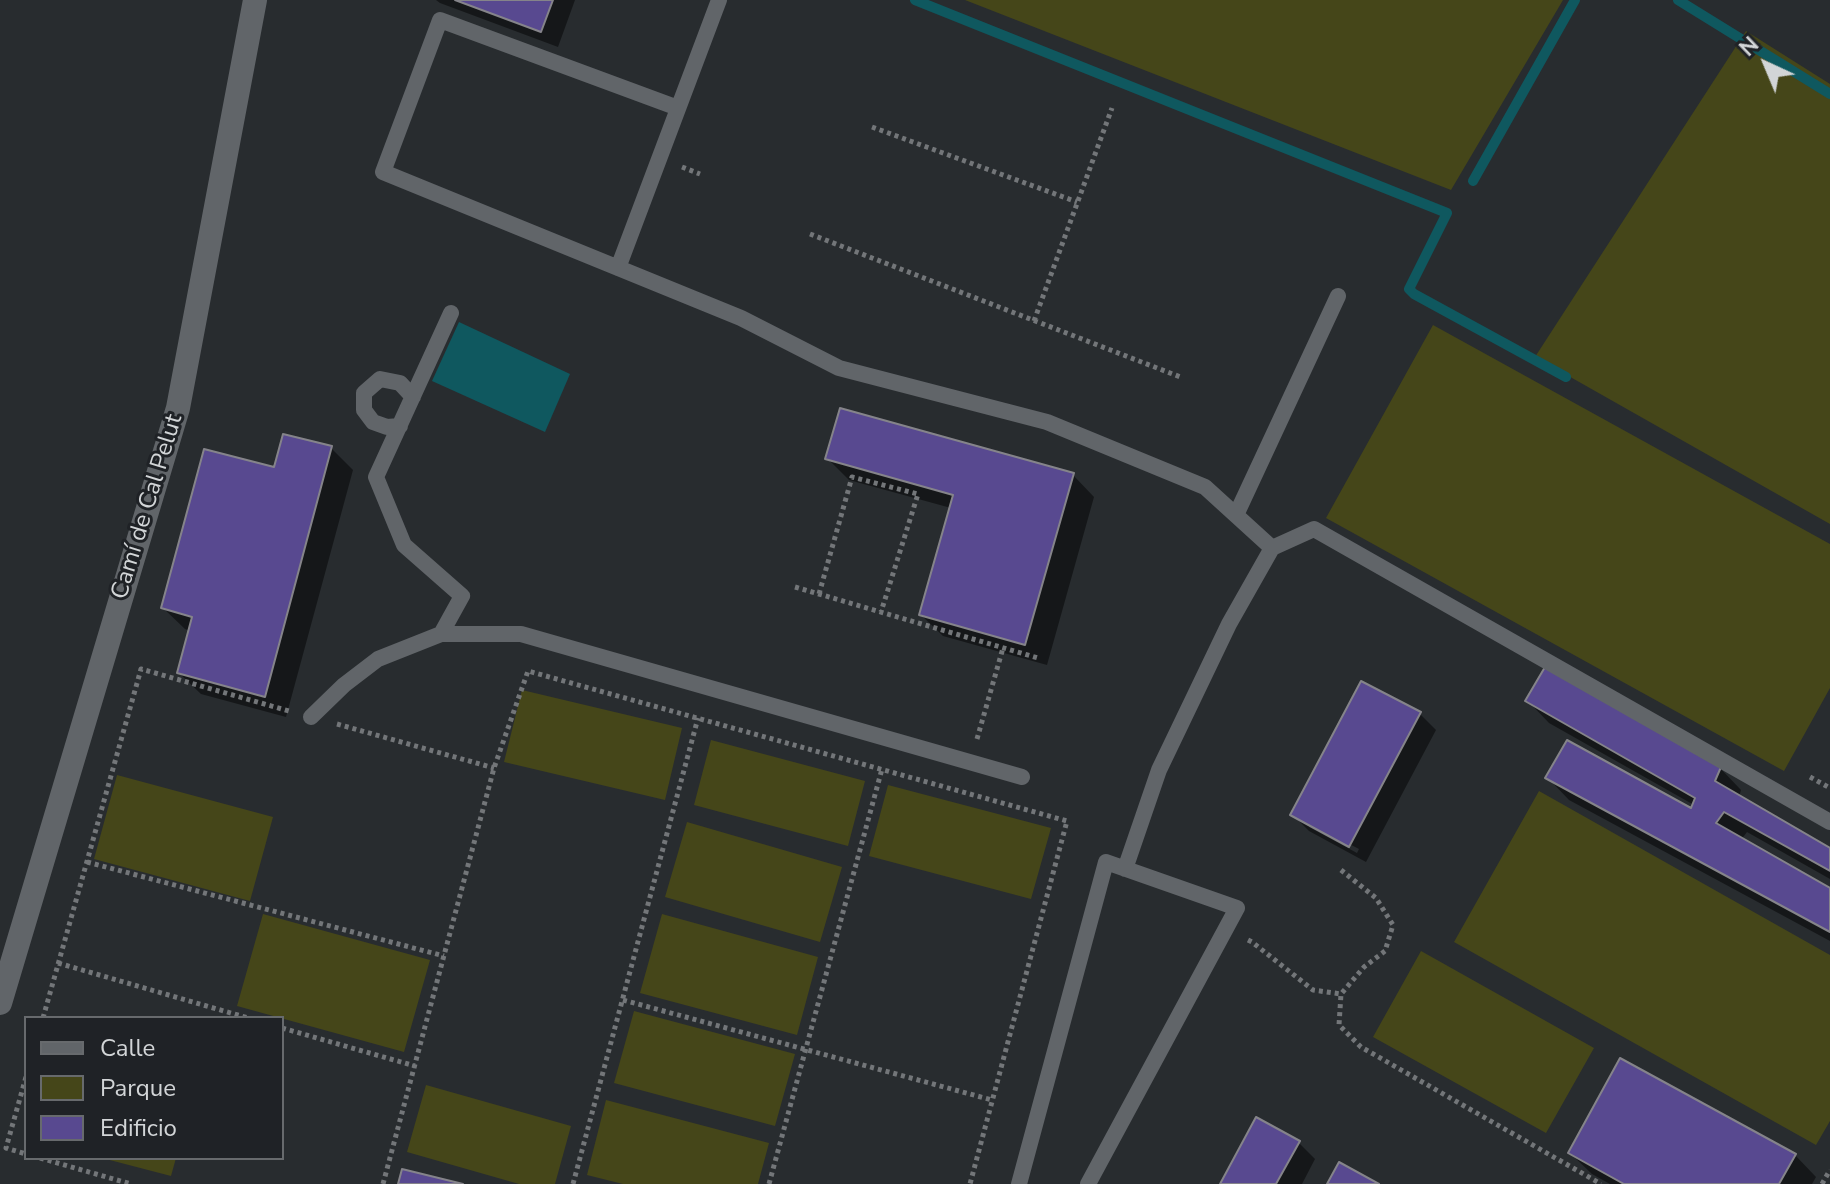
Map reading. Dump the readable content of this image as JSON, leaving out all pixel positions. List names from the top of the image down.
{
  "streets": {
    "street": ["Camí de Cal Pelut"]
  },
  "legend": ["Calle", "Parque", "Edificio"],
  "north": "top left"
}
